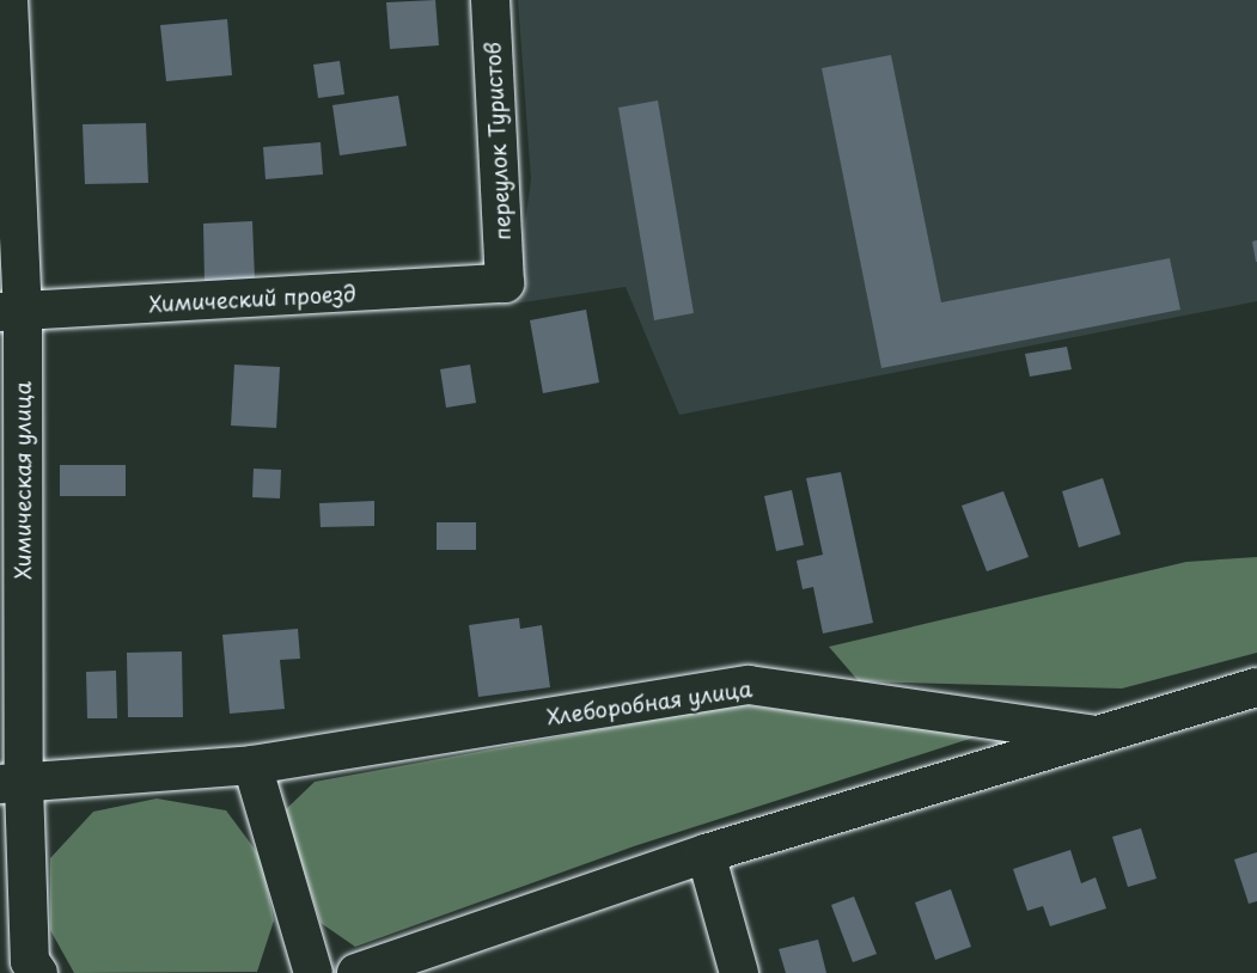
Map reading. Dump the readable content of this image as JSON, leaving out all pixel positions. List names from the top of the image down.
{
  "streets": {
    "street": [
      "переулок Туристов",
      "Химический проезд",
      "Химическая улица",
      "Хлеборобная улица"
    ]
  },
  "crossings": [
    ["переулок Туристов", "Химический проезд"],
    ["Химический проезд", "Химическая улица"],
    ["Химическая улица", "Хлеборобная улица"]
  ]
}
